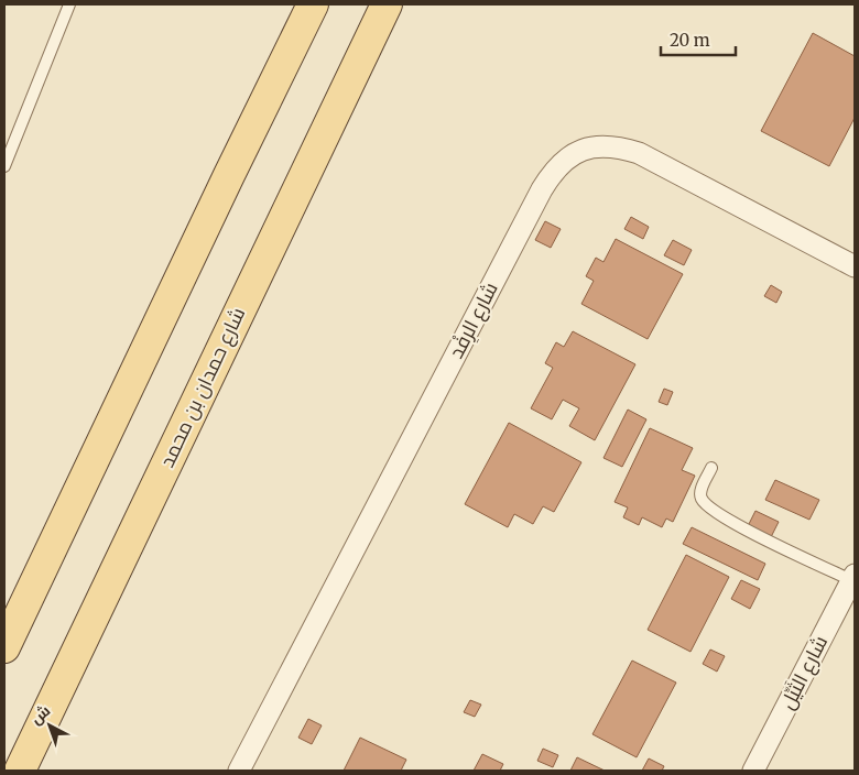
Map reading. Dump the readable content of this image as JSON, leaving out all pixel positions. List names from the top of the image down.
{
  "streets": {
    "main road": ["شارع حمدان بن محمد"],
    "street": ["شارع الرِفْد", "شارع الثَيِّل"]
  },
  "scale_bar": "20 m",
  "north": "top left"
}
